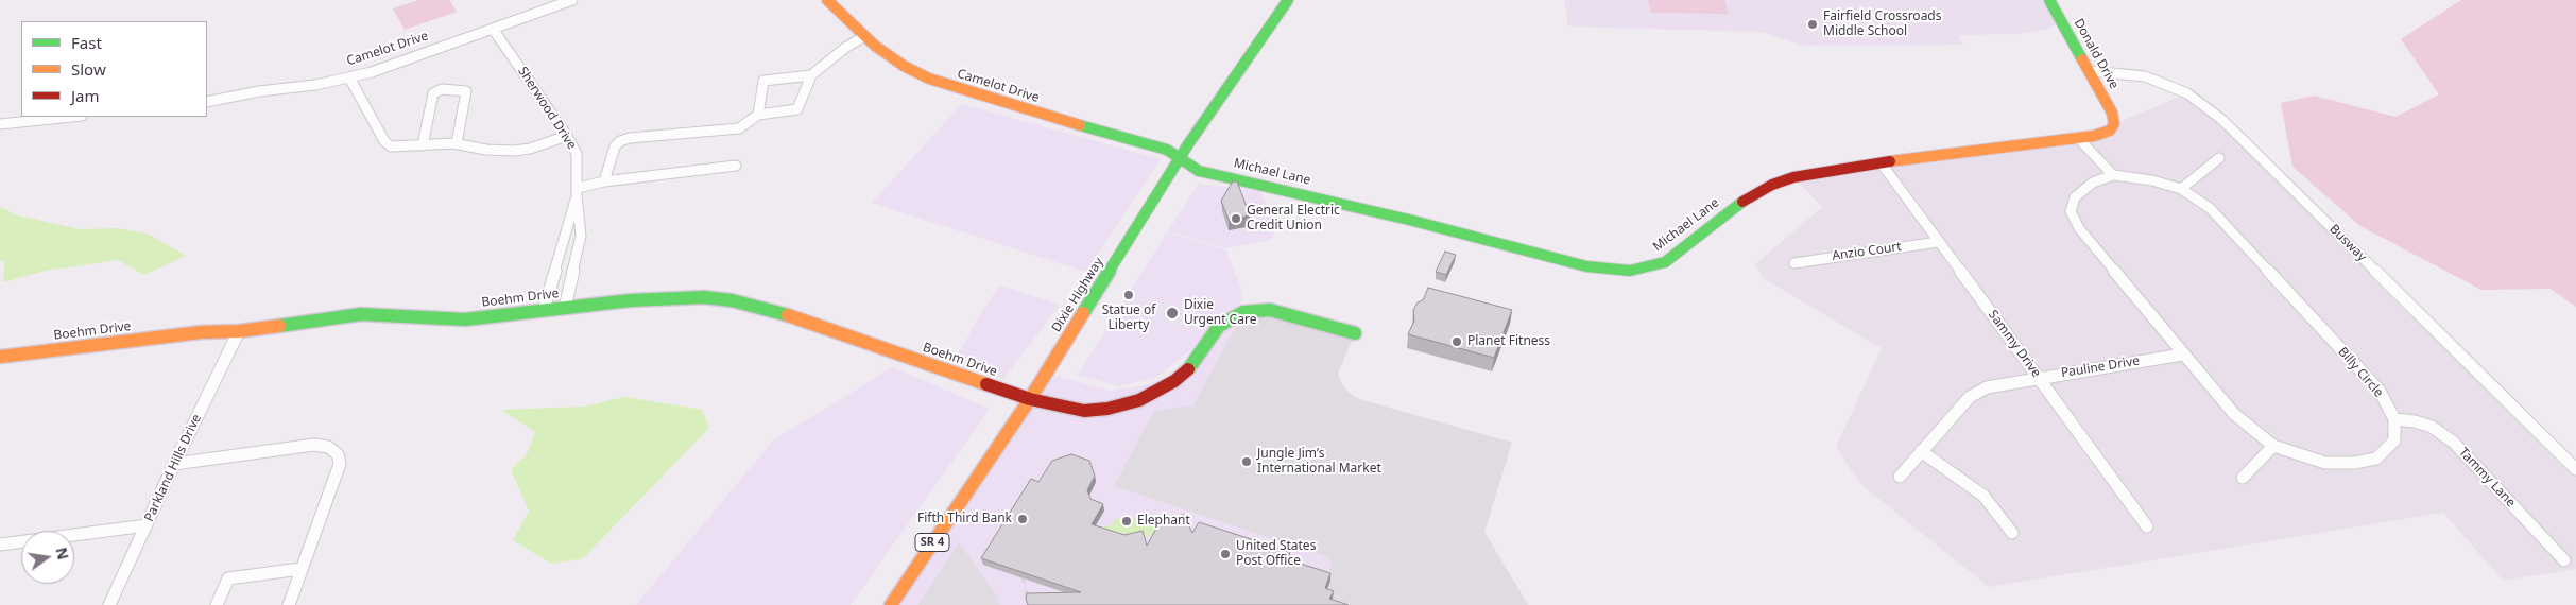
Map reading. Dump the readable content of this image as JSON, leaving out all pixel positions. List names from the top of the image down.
{
  "streets": {
    "street": [
      "Camelot Drive",
      "Donald Drive",
      "Sherwood Drive",
      "Michael Lane",
      "Busway",
      "Anzio Court",
      "Dixie Highway",
      "Boehm Drive",
      "Sammy Drive",
      "Pauline Drive",
      "Billy Circle",
      "Parkland Hills Drive",
      "Tammy Lane",
      "SR 4"
    ]
  },
  "crossings": [
    ["Camelot Drive", "Sherwood Drive"],
    ["Camelot Drive", "Michael Lane"],
    ["Camelot Drive", "Dixie Highway"],
    ["Donald Drive", "Michael Lane"],
    ["Donald Drive", "Busway"],
    ["Sherwood Drive", "Boehm Drive"],
    ["Michael Lane", "Dixie Highway"],
    ["Michael Lane", "Sammy Drive"],
    ["Anzio Court", "Sammy Drive"],
    ["Dixie Highway", "Boehm Drive"],
    ["Boehm Drive", "Parkland Hills Drive"],
    ["Sammy Drive", "Pauline Drive"],
    ["Billy Circle", "Tammy Lane"]
  ],
  "places": [
    "Fairfield Crossroads Middle School",
    "General Electric Credit Union",
    "Statue of Liberty",
    "Dixie Urgent Care",
    "Planet Fitness",
    "Jungle Jim’s International Market",
    "Fifth Third Bank",
    "Elephant",
    "United States Post Office"
  ],
  "legend": ["Fast", "Slow", "Jam"],
  "north": "right"
}
